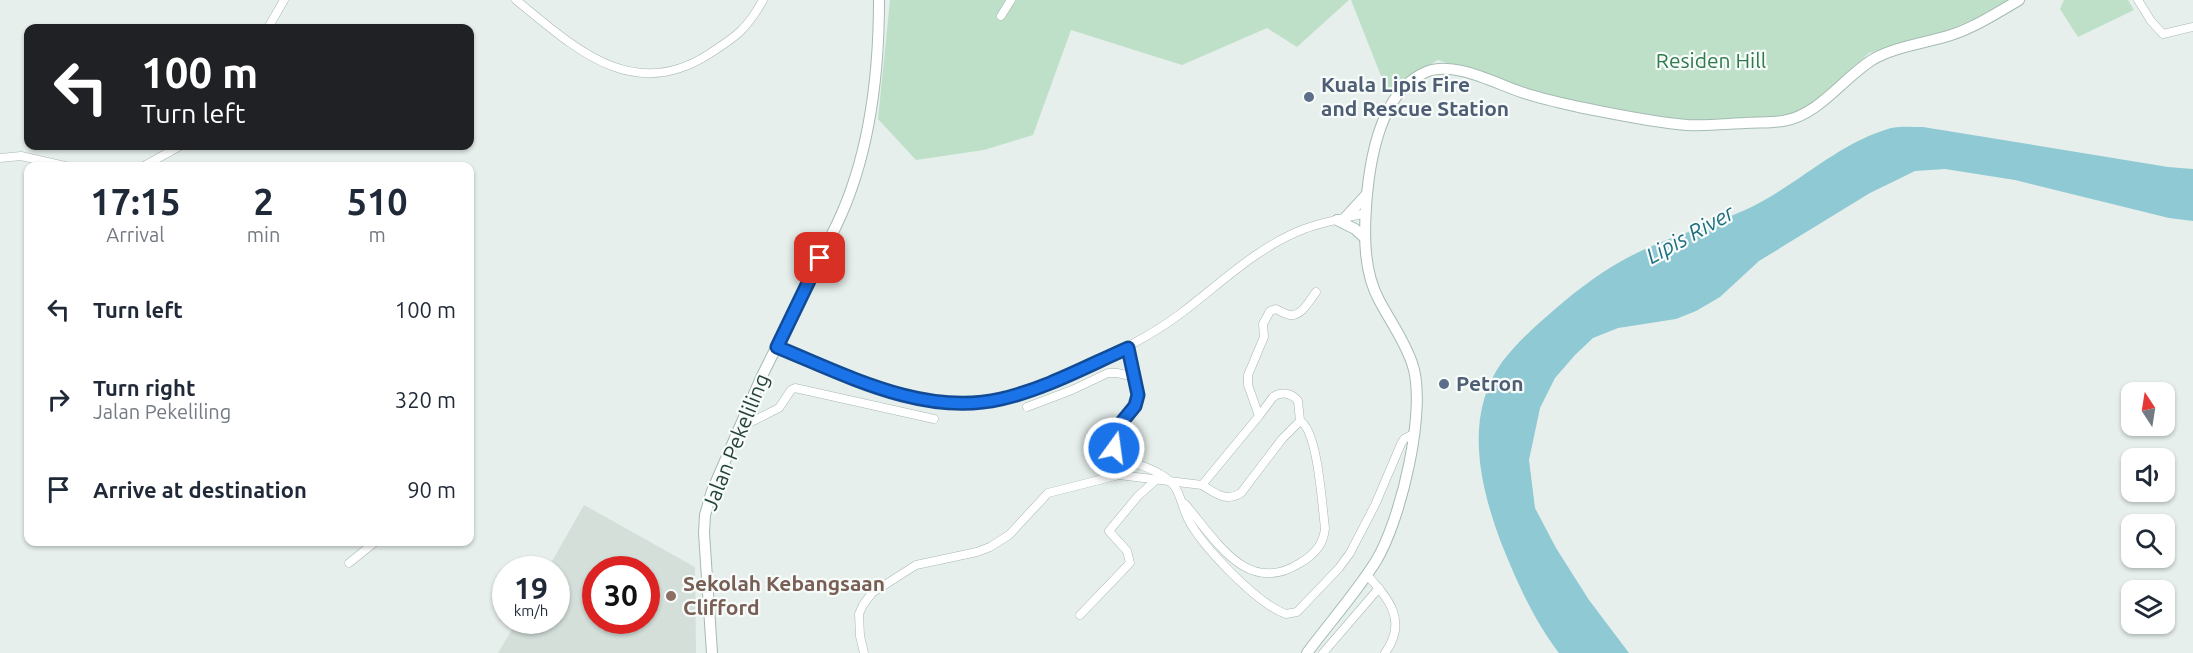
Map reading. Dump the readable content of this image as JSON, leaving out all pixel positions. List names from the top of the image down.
{
  "streets": {
    "main road": ["Jalan Pekeliling"]
  },
  "water": ["Lipis River"],
  "parks": ["Residen Hill"],
  "places": ["Kuala Lipis Fire and Rescue Station", "Petron", "Sekolah Kebangsaan Clifford"],
  "north": "top",
  "page": {
    "turn": ["100 m", "Turn left"],
    "eta": [
      "17:15",
      "Arrival",
      "2",
      "min",
      "510",
      "m"
    ],
    "list": [
      {
        "name": "Turn left",
        "value": "100 m"
      },
      {
        "name": "Turn right",
        "note": "Jalan Pekeliling",
        "value": "320 m"
      },
      {
        "name": "Arrive at destination",
        "value": "90 m"
      }
    ],
    "speed": "19 km/h",
    "limit": "30"
  }
}
